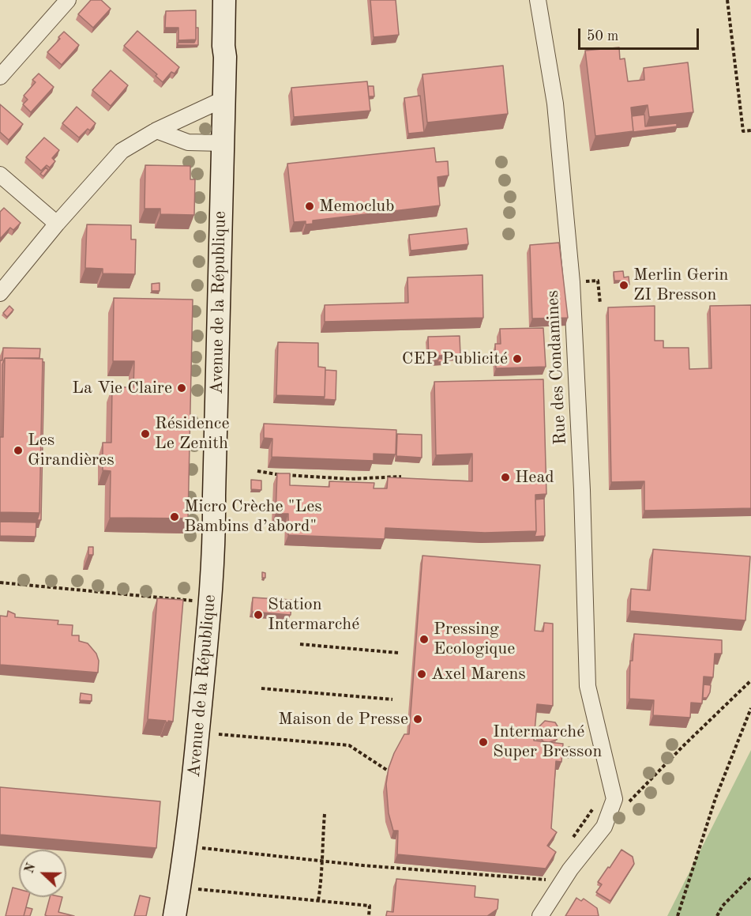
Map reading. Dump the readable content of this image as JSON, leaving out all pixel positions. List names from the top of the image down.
{
  "streets": {
    "street": ["Avenue de la République", "Rue des Condamines"]
  },
  "places": [
    "Memoclub",
    "Merlin Gerin ZI Bresson",
    "CEP Publicité",
    "La Vie Claire",
    "Résidence Le Zenith",
    "Les Girandières",
    "Head",
    "Micro Crèche \"Les Bambins d’abord\"",
    "Station Intermarché",
    "Pressing Ecologique",
    "Axel Marens",
    "Maison de Presse",
    "Intermarché Super Bresson"
  ],
  "scale_bar": "50 m",
  "north": "left"
}
